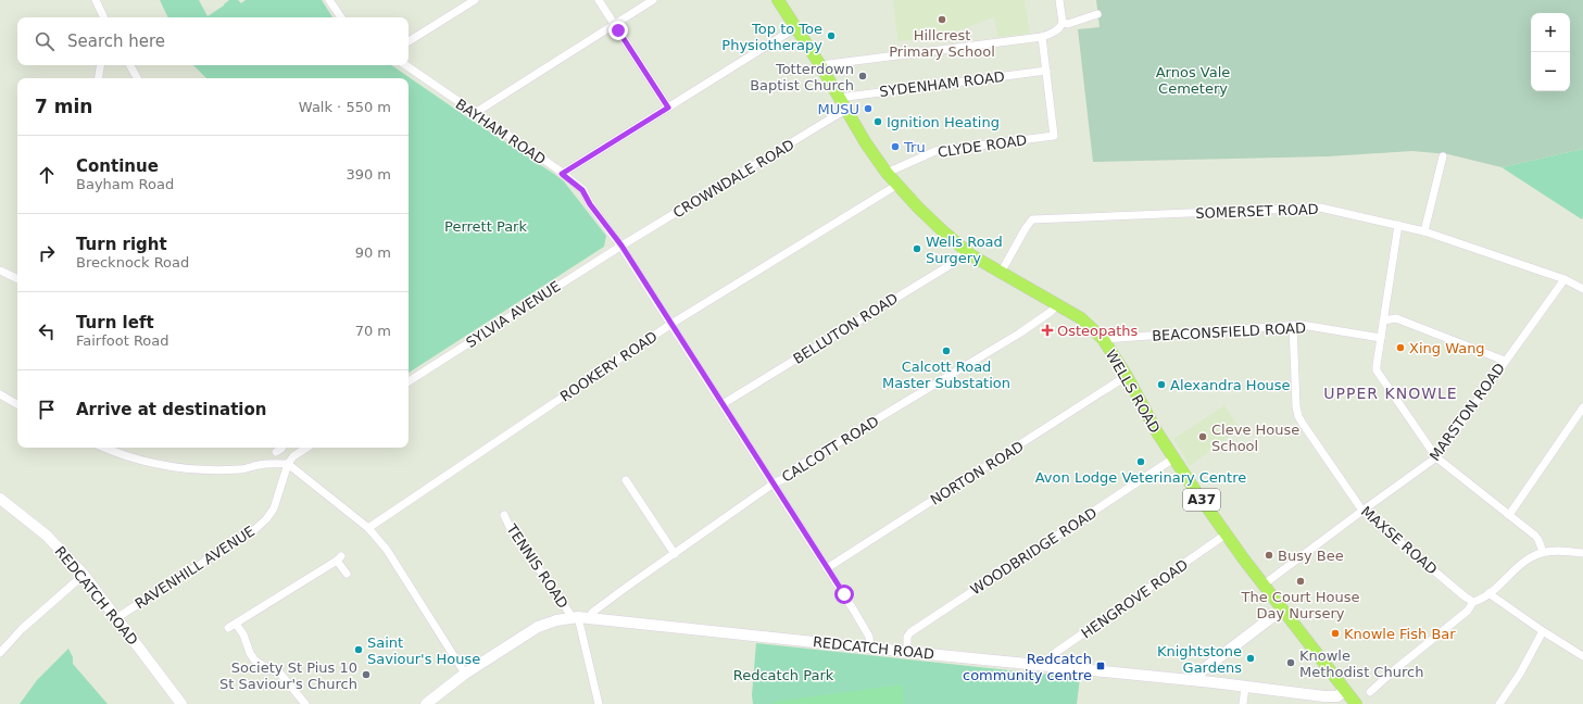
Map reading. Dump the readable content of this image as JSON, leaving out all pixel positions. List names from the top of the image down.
{
  "streets": {
    "highway": ["WELLS ROAD", "A37"],
    "main road": ["REDCATCH ROAD"],
    "street": [
      "SYDENHAM ROAD",
      "BAYHAM ROAD",
      "CLYDE ROAD",
      "CROWNDALE ROAD",
      "SOMERSET ROAD",
      "SYLVIA AVENUE",
      "BELLUTON ROAD",
      "BEACONSFIELD ROAD",
      "ROOKERY ROAD",
      "MARSTON ROAD",
      "CALCOTT ROAD",
      "NORTON ROAD",
      "MAXSE ROAD",
      "WOODBRIDGE ROAD",
      "TENNIS ROAD",
      "RAVENHILL AVENUE",
      "HENGROVE ROAD"
    ]
  },
  "crossings": [
    ["SYDENHAM ROAD", "CLYDE ROAD"],
    ["SYDENHAM ROAD", "WELLS ROAD"],
    ["BAYHAM ROAD", "CROWNDALE ROAD"],
    ["BAYHAM ROAD", "SYLVIA AVENUE"],
    ["BAYHAM ROAD", "BELLUTON ROAD"],
    ["BAYHAM ROAD", "ROOKERY ROAD"],
    ["BAYHAM ROAD", "CALCOTT ROAD"],
    ["BAYHAM ROAD", "NORTON ROAD"],
    ["BAYHAM ROAD", "REDCATCH ROAD"],
    ["CLYDE ROAD", "WELLS ROAD"],
    ["CROWNDALE ROAD", "SYLVIA AVENUE"],
    ["CROWNDALE ROAD", "WELLS ROAD"],
    ["SOMERSET ROAD", "WELLS ROAD"],
    ["SOMERSET ROAD", "MARSTON ROAD"],
    ["BELLUTON ROAD", "WELLS ROAD"],
    ["BEACONSFIELD ROAD", "WELLS ROAD"],
    ["BEACONSFIELD ROAD", "MAXSE ROAD"],
    ["ROOKERY ROAD", "WELLS ROAD"],
    ["WELLS ROAD", "MARSTON ROAD"],
    ["WELLS ROAD", "CALCOTT ROAD"],
    ["WELLS ROAD", "NORTON ROAD"],
    ["WELLS ROAD", "WOODBRIDGE ROAD"],
    ["WELLS ROAD", "REDCATCH ROAD"],
    ["WELLS ROAD", "HENGROVE ROAD"],
    ["MARSTON ROAD", "MAXSE ROAD"],
    ["CALCOTT ROAD", "TENNIS ROAD"],
    ["CALCOTT ROAD", "REDCATCH ROAD"],
    ["WOODBRIDGE ROAD", "REDCATCH ROAD"],
    ["TENNIS ROAD", "REDCATCH ROAD"],
    ["RAVENHILL AVENUE", "REDCATCH ROAD"],
    ["REDCATCH ROAD", "HENGROVE ROAD"]
  ],
  "districts": ["UPPER KNOWLE"],
  "parks": ["Arnos Vale Cemetery", "Perrett Park", "Redcatch Park"],
  "places": {
    "other": [
      "Hillcrest Primary School",
      "Top to Toe Physiotherapy",
      "Totterdown Baptist Church",
      "MUSU",
      "Ignition Heating",
      "Tru",
      "Wells Road Surgery",
      "Xing Wang",
      "Calcott Road Master Substation",
      "Alexandra House",
      "Cleve House School",
      "Avon Lodge Veterinary Centre",
      "Busy Bee",
      "The Court House Day Nursery",
      "Knowle Fish Bar",
      "Saint Saviour's House",
      "Knightstone Gardens",
      "Knowle Methodist Church",
      "Society St Pius 10 St Saviour's Church"
    ],
    "health": ["Osteopaths"],
    "transit": ["Redcatch community centre"]
  },
  "page": {
    "map_buttons": ["+", "−"],
    "search": "Search here",
    "heading": ["7 min", "Walk · 550 m"],
    "list": [
      ["Continue", "Bayham Road", "390 m"],
      ["Turn right", "Brecknock Road", "90 m"],
      ["Turn left", "Fairfoot Road", "70 m"],
      "Arrive at destination"
    ]
  }
}
